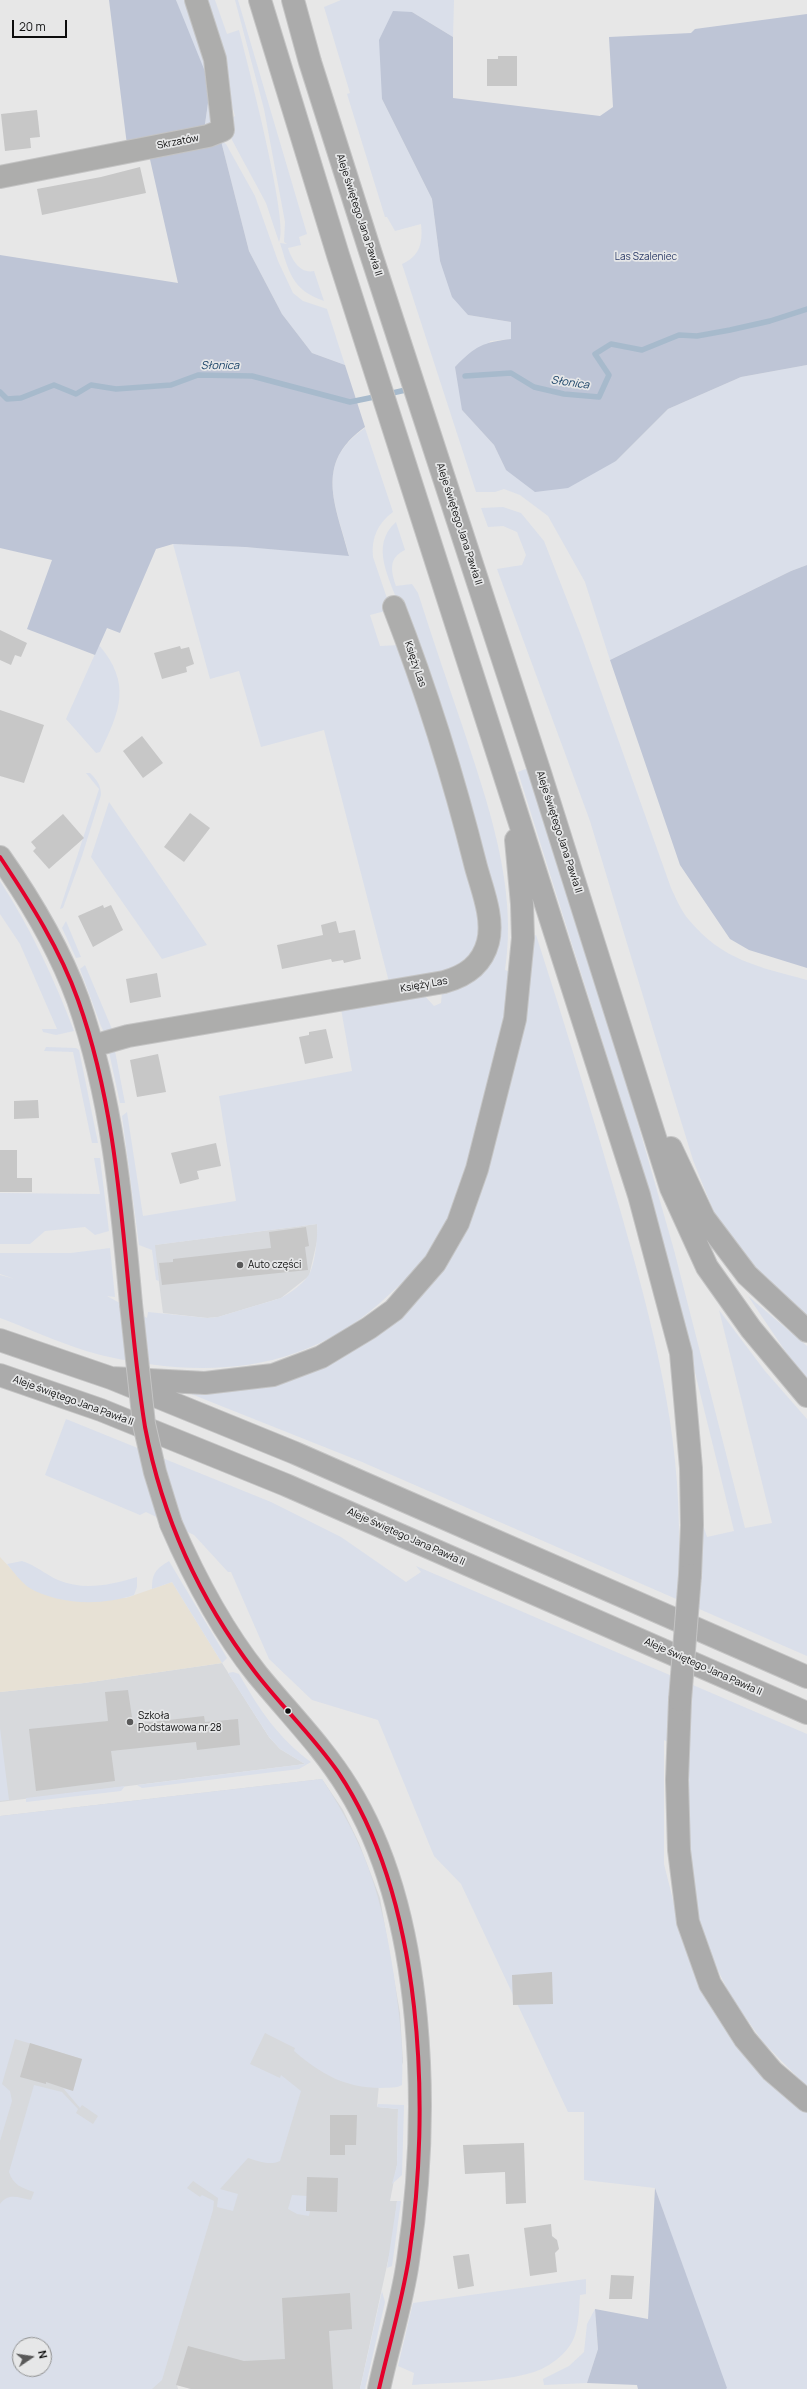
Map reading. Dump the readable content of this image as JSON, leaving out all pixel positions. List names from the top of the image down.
{
  "streets": {
    "highway": ["Aleje świętego Jana Pawła II"],
    "street": ["Skrzatów", "Księży Las"]
  },
  "water": ["Słonica"],
  "parks": ["Las Szaleniec"],
  "places": ["Auto części", "Szkoła Podstawowa nr 28"],
  "scale_bar": "20 m",
  "north": "right"
}
